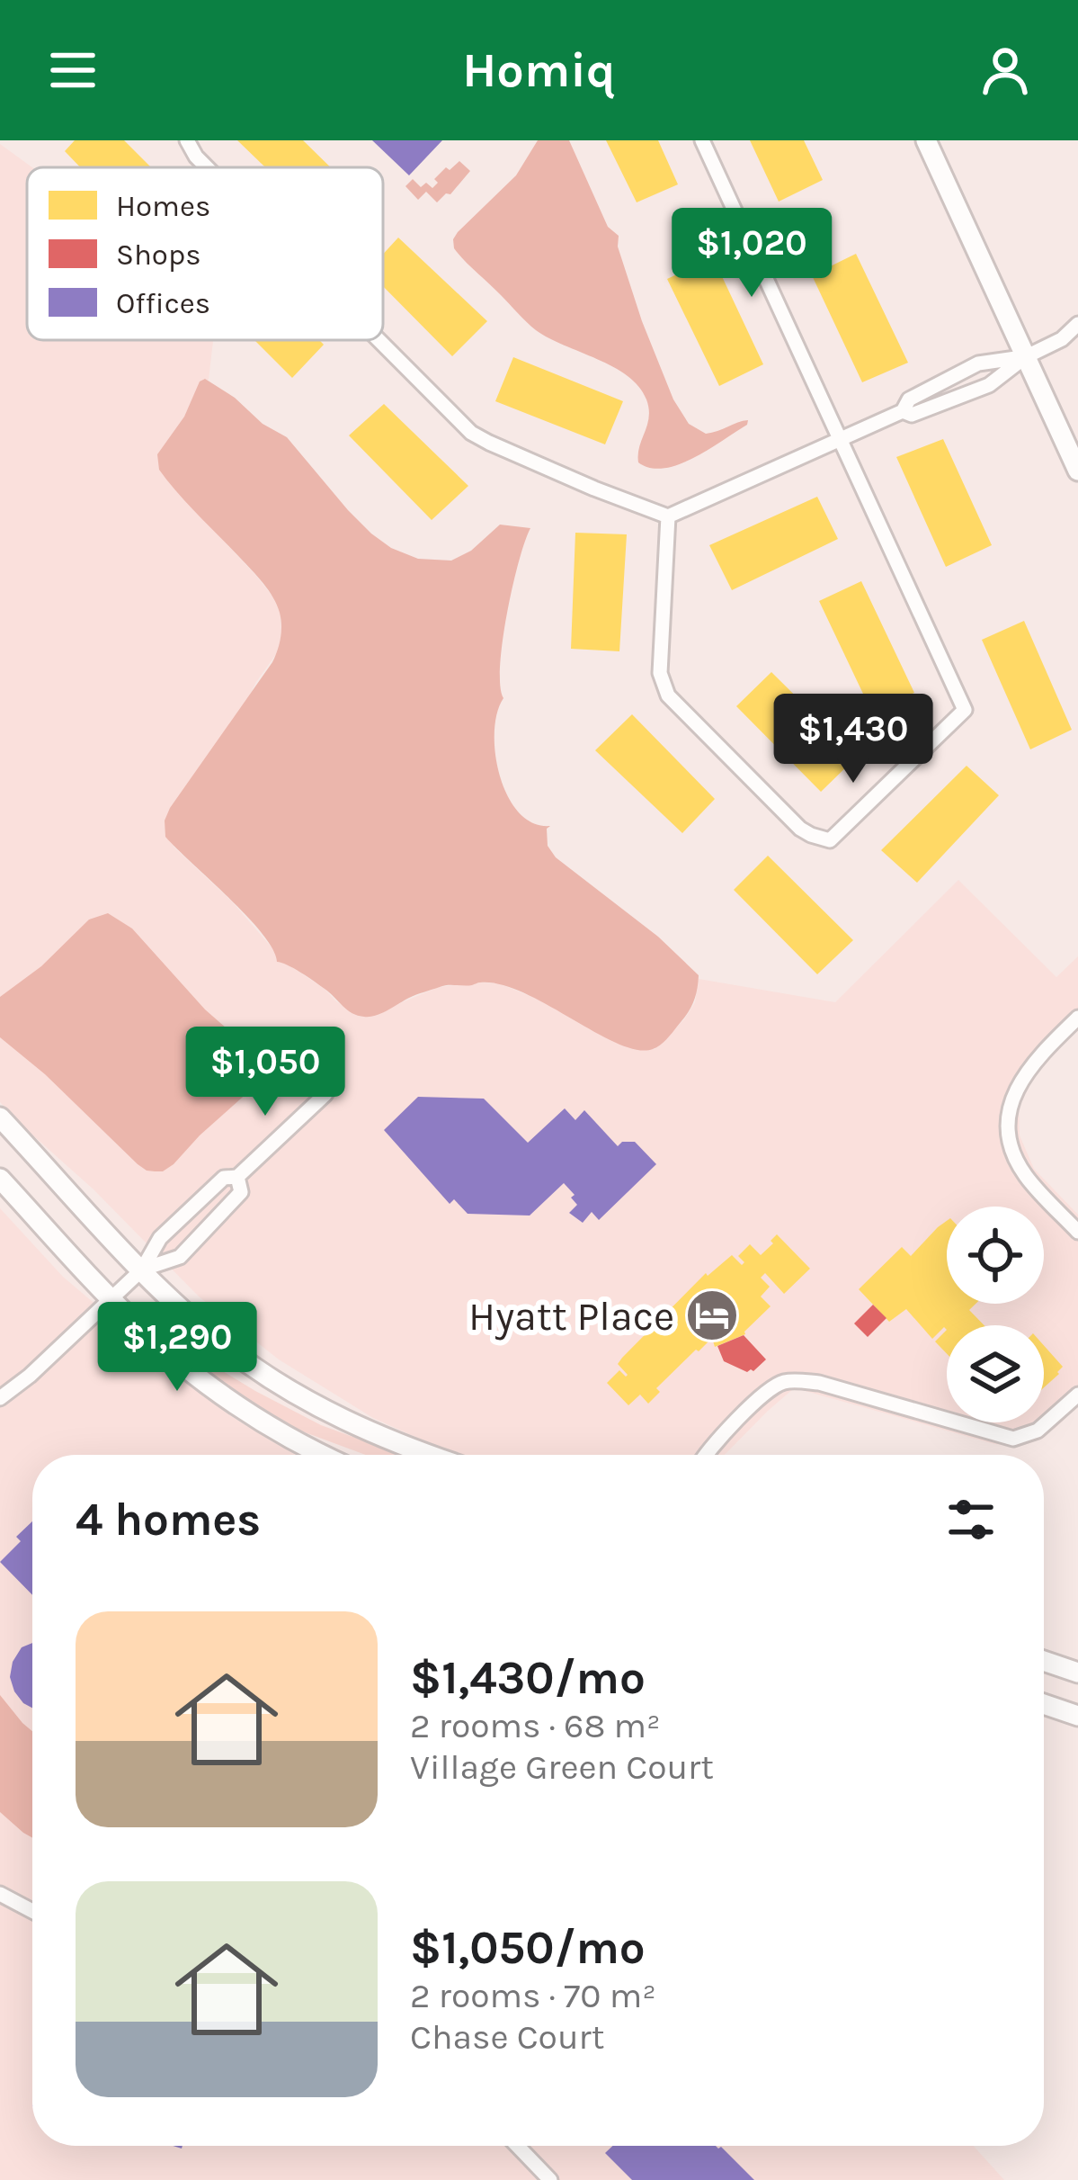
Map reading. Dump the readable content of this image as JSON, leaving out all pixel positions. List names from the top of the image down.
{
  "places": {
    "hotel": ["Hyatt Place"]
  },
  "legend": ["Homes", "Shops", "Offices"],
  "page": {
    "header": "Homiq",
    "price": [
      "$1,020",
      "$1,430",
      "$1,050",
      "$1,290"
    ],
    "heading": "4 homes",
    "list": [
      {
        "name": "$1,430/mo",
        "note": "2 rooms · 68 m² · Village Green Court"
      },
      {
        "name": "$1,050/mo",
        "note": "2 rooms · 70 m² · Chase Court"
      }
    ]
  }
}
